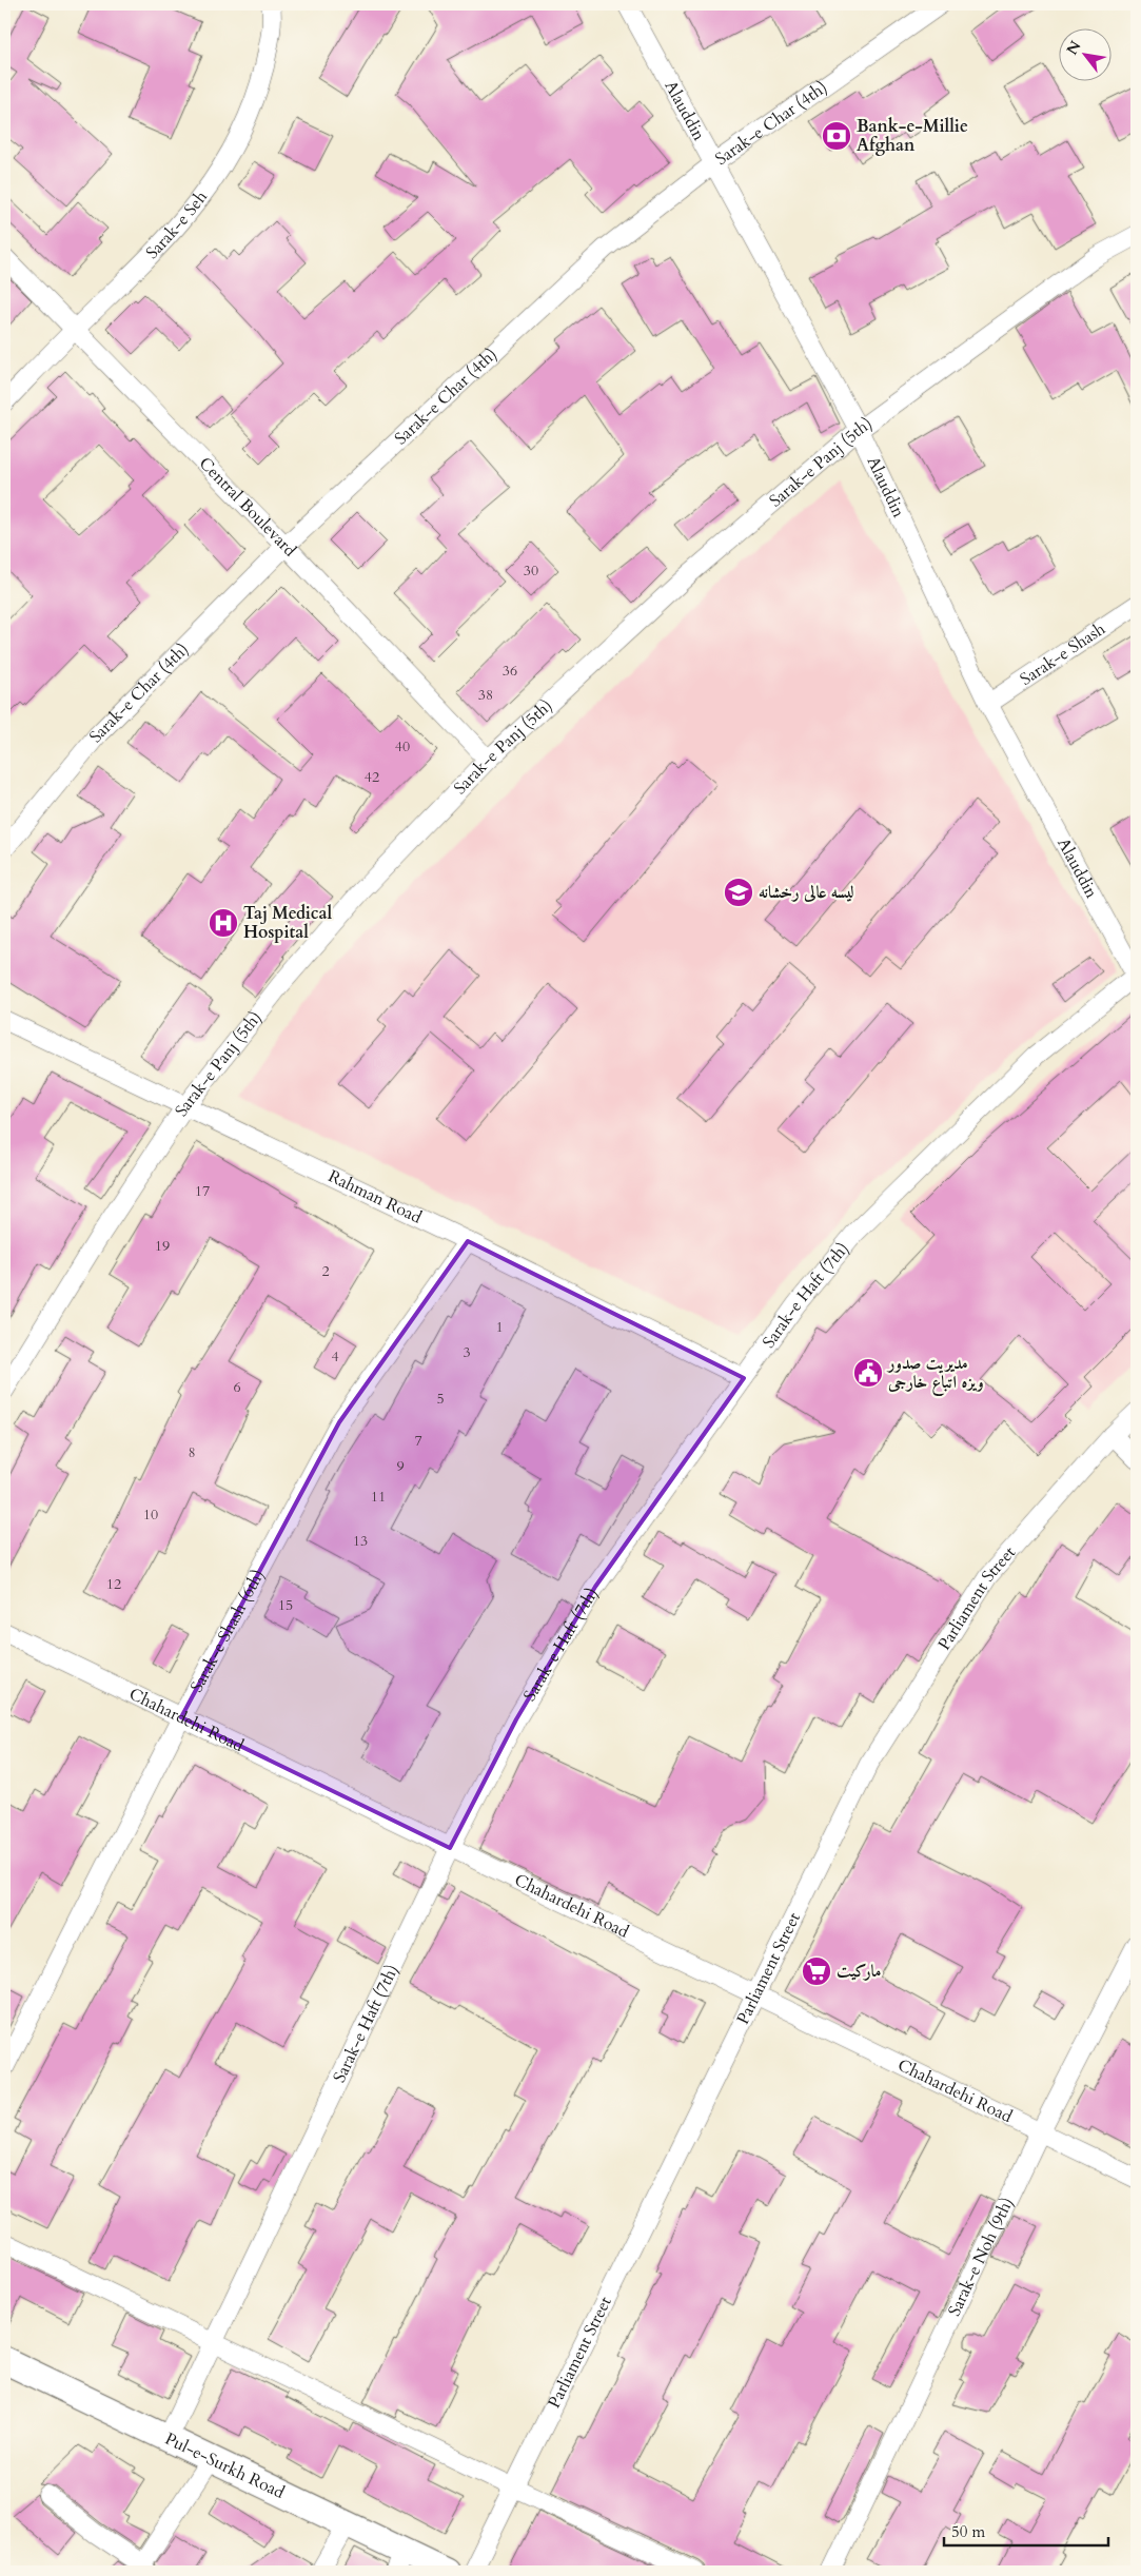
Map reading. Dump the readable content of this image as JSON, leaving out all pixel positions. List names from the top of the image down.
{
  "streets": {
    "street": [
      "Alauddin",
      "Sarak-e Char (4th)",
      "Sarak-e Seh",
      "Sarak-e Panj (5th)",
      "Central Boulevard",
      "Sarak-e Shash",
      "Rahman Road",
      "Sarak-e Haft (7th)",
      "Parliament Street",
      "Sarak-e Shash (6th)",
      "Chahardehi Road",
      "Sarak-e Noh (9th)",
      "Pul-e-Surkh Road"
    ]
  },
  "crossings": [
    ["Alauddin", "Sarak-e Char (4th)"],
    ["Alauddin", "Sarak-e Panj (5th)"],
    ["Alauddin", "Sarak-e Shash"],
    ["Alauddin", "Sarak-e Haft (7th)"],
    ["Sarak-e Char (4th)", "Central Boulevard"],
    ["Sarak-e Seh", "Central Boulevard"],
    ["Sarak-e Panj (5th)", "Central Boulevard"],
    ["Sarak-e Panj (5th)", "Rahman Road"],
    ["Rahman Road", "Sarak-e Haft (7th)"],
    ["Rahman Road", "Sarak-e Shash (6th)"],
    ["Sarak-e Haft (7th)", "Chahardehi Road"],
    ["Sarak-e Haft (7th)", "Pul-e-Surkh Road"],
    ["Parliament Street", "Chahardehi Road"],
    ["Sarak-e Shash (6th)", "Chahardehi Road"],
    ["Chahardehi Road", "Sarak-e Noh (9th)"]
  ],
  "places": {
    "bank": ["Bank-e-Millie Afghan"],
    "school or university": ["لیسه عالی رخشانه"],
    "hospital": ["Taj Medical Hospital"],
    "public building": ["مدیریت صدور ویزه اتباع خارجی"],
    "supermarket": ["مارکیت"]
  },
  "house_numbers": [
    "30",
    "36",
    "38",
    "40",
    "42",
    "17",
    "19",
    "2",
    "1",
    "3",
    "4",
    "6",
    "5",
    "7",
    "8",
    "9",
    "11",
    "10",
    "13",
    "12",
    "15"
  ],
  "scale_bar": "50 m",
  "north": "top left"
}
